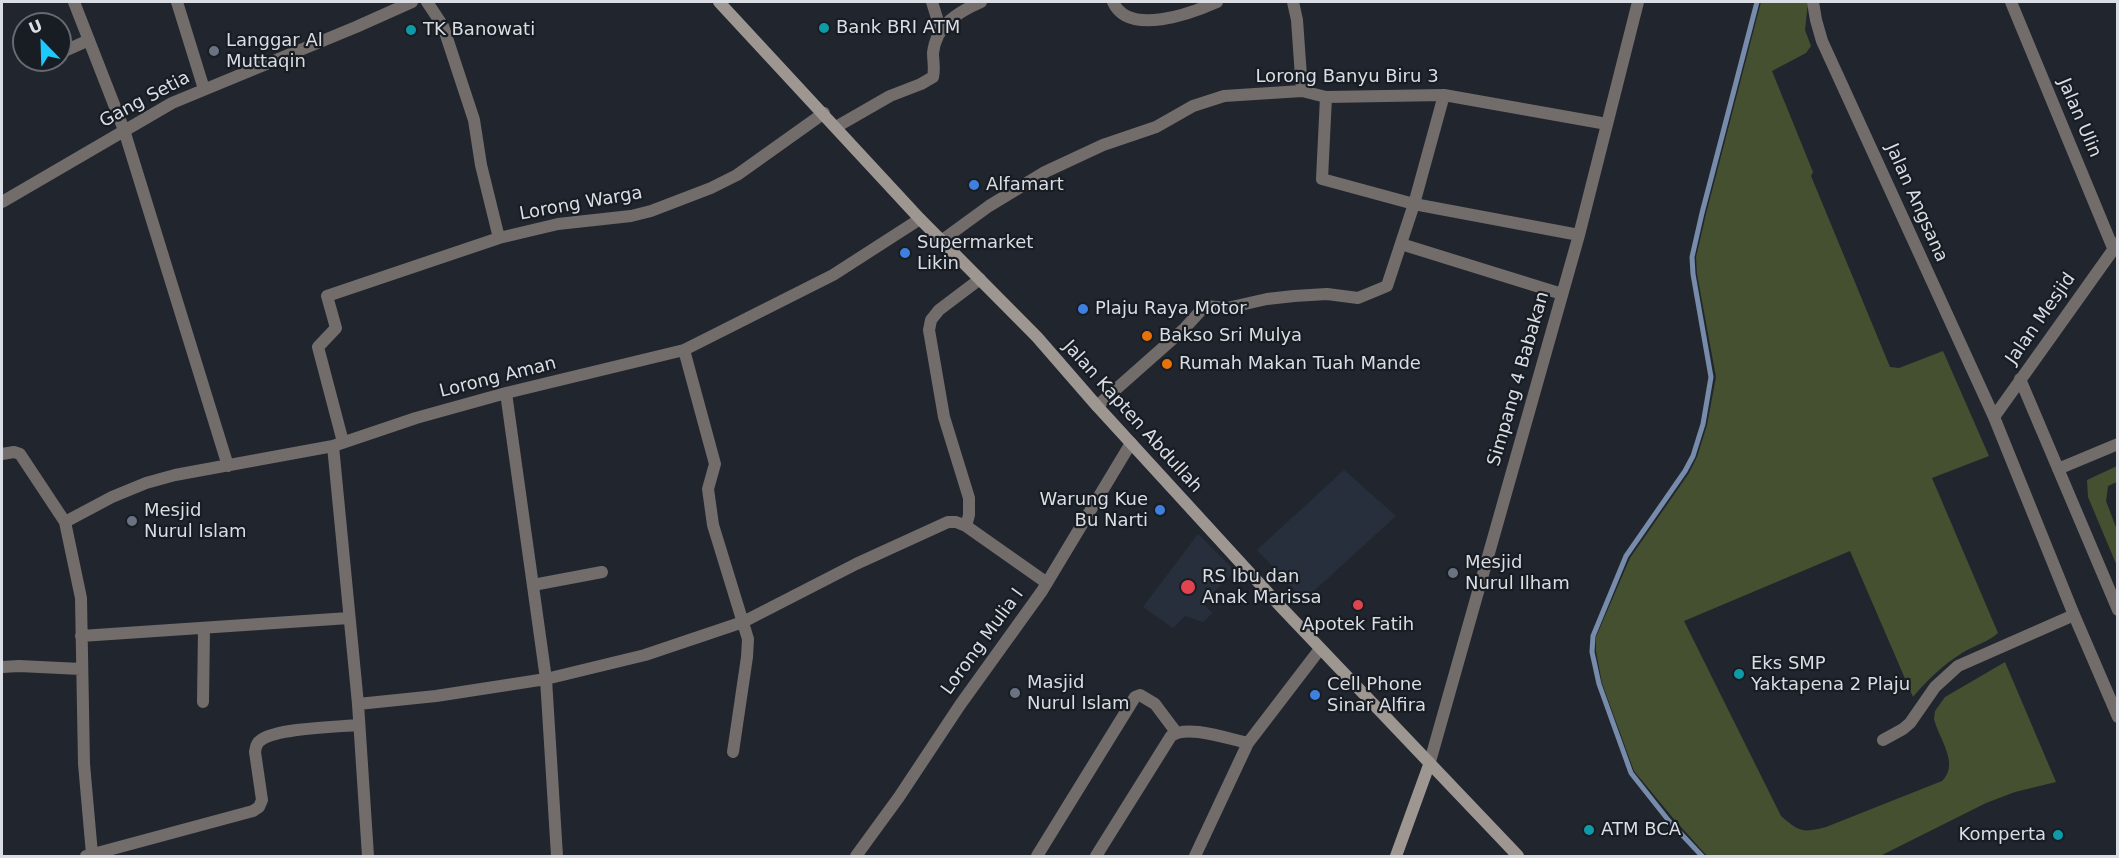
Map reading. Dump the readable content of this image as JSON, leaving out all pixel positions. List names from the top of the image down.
{
  "streets": {
    "main road": ["Jalan Kapten Abdullah"],
    "street": [
      "Lorong Banyu Biru 3",
      "Gang Setia",
      "Jalan Ulin",
      "Jalan Angsana",
      "Lorong Warga",
      "Jalan Mesjid",
      "Lorong Aman",
      "Simpang 4 Babakan",
      "Lorong Mulia I"
    ]
  },
  "crossings": [
    ["Lorong Banyu Biru 3", "Simpang 4 Babakan"],
    ["Lorong Banyu Biru 3", "Jalan Kapten Abdullah"],
    ["Jalan Ulin", "Jalan Mesjid"],
    ["Jalan Angsana", "Jalan Mesjid"],
    ["Lorong Warga", "Lorong Aman"],
    ["Lorong Warga", "Jalan Kapten Abdullah"],
    ["Lorong Aman", "Jalan Kapten Abdullah"],
    ["Simpang 4 Babakan", "Jalan Kapten Abdullah"],
    ["Jalan Kapten Abdullah", "Lorong Mulia I"]
  ],
  "places": [
    "Bank BRI ATM",
    "TK Banowati",
    "Langgar Al Muttaqin",
    "Alfamart",
    "Supermarket Likin",
    "Plaju Raya Motor",
    "Bakso Sri Mulya",
    "Rumah Makan Tuah Mande",
    "Warung Kue Bu Narti",
    "Mesjid Nurul Islam",
    "Mesjid Nurul Ilham",
    "RS Ibu dan Anak Marissa",
    "Apotek Fatih",
    "Eks SMP Yaktapena 2 Plaju",
    "Masjid Nurul Islam",
    "Cell Phone Sinar Alfira",
    "ATM BCA",
    "Komperta"
  ],
  "north": "top left"
}
